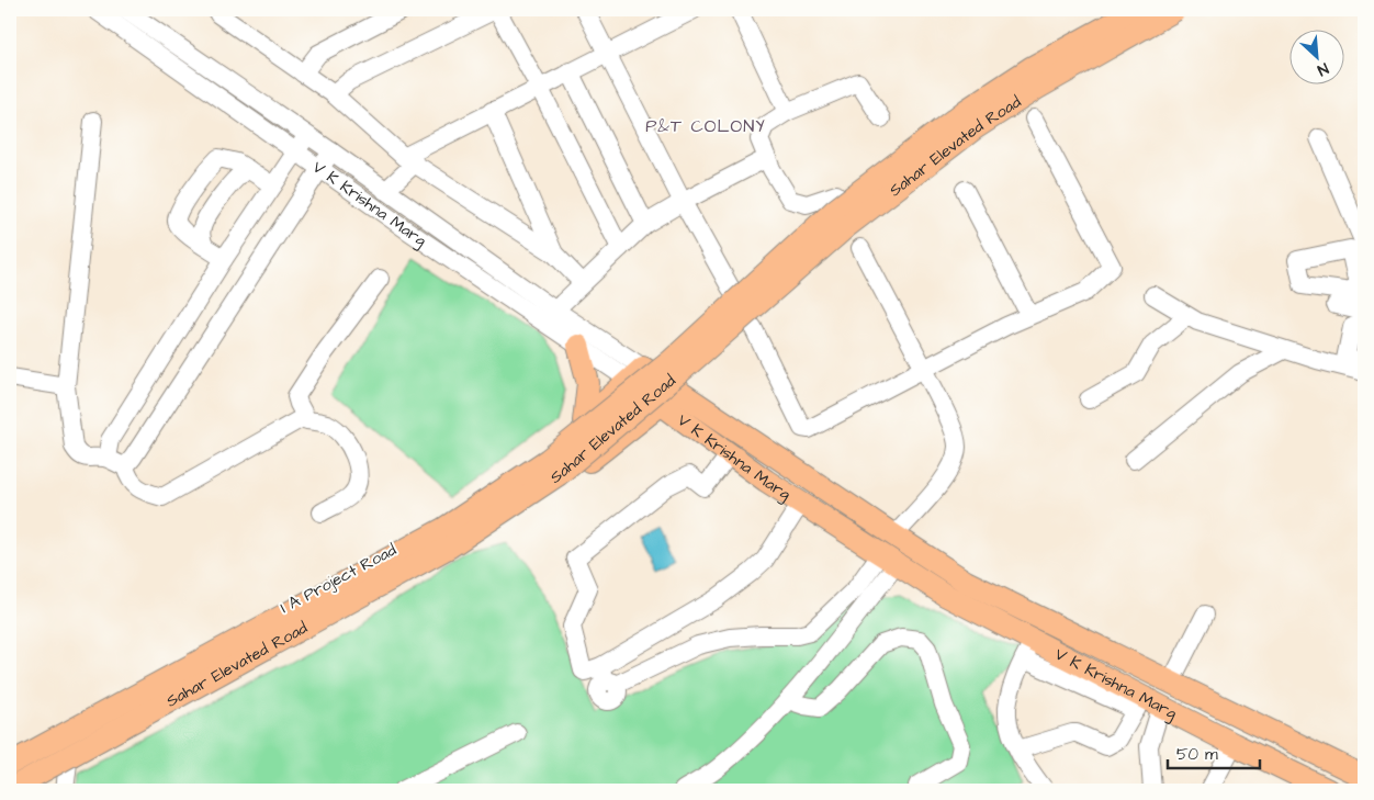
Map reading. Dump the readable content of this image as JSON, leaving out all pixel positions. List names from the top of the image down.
{
  "streets": {
    "main road": ["Sahar Elevated Road", "V K Krishna Marg", "I A Project Road"]
  },
  "crossings": [
    ["V K Krishna Marg", "I A Project Road"]
  ],
  "districts": ["P&T COLONY"],
  "scale_bar": "50 m",
  "north": "bottom right"
}
